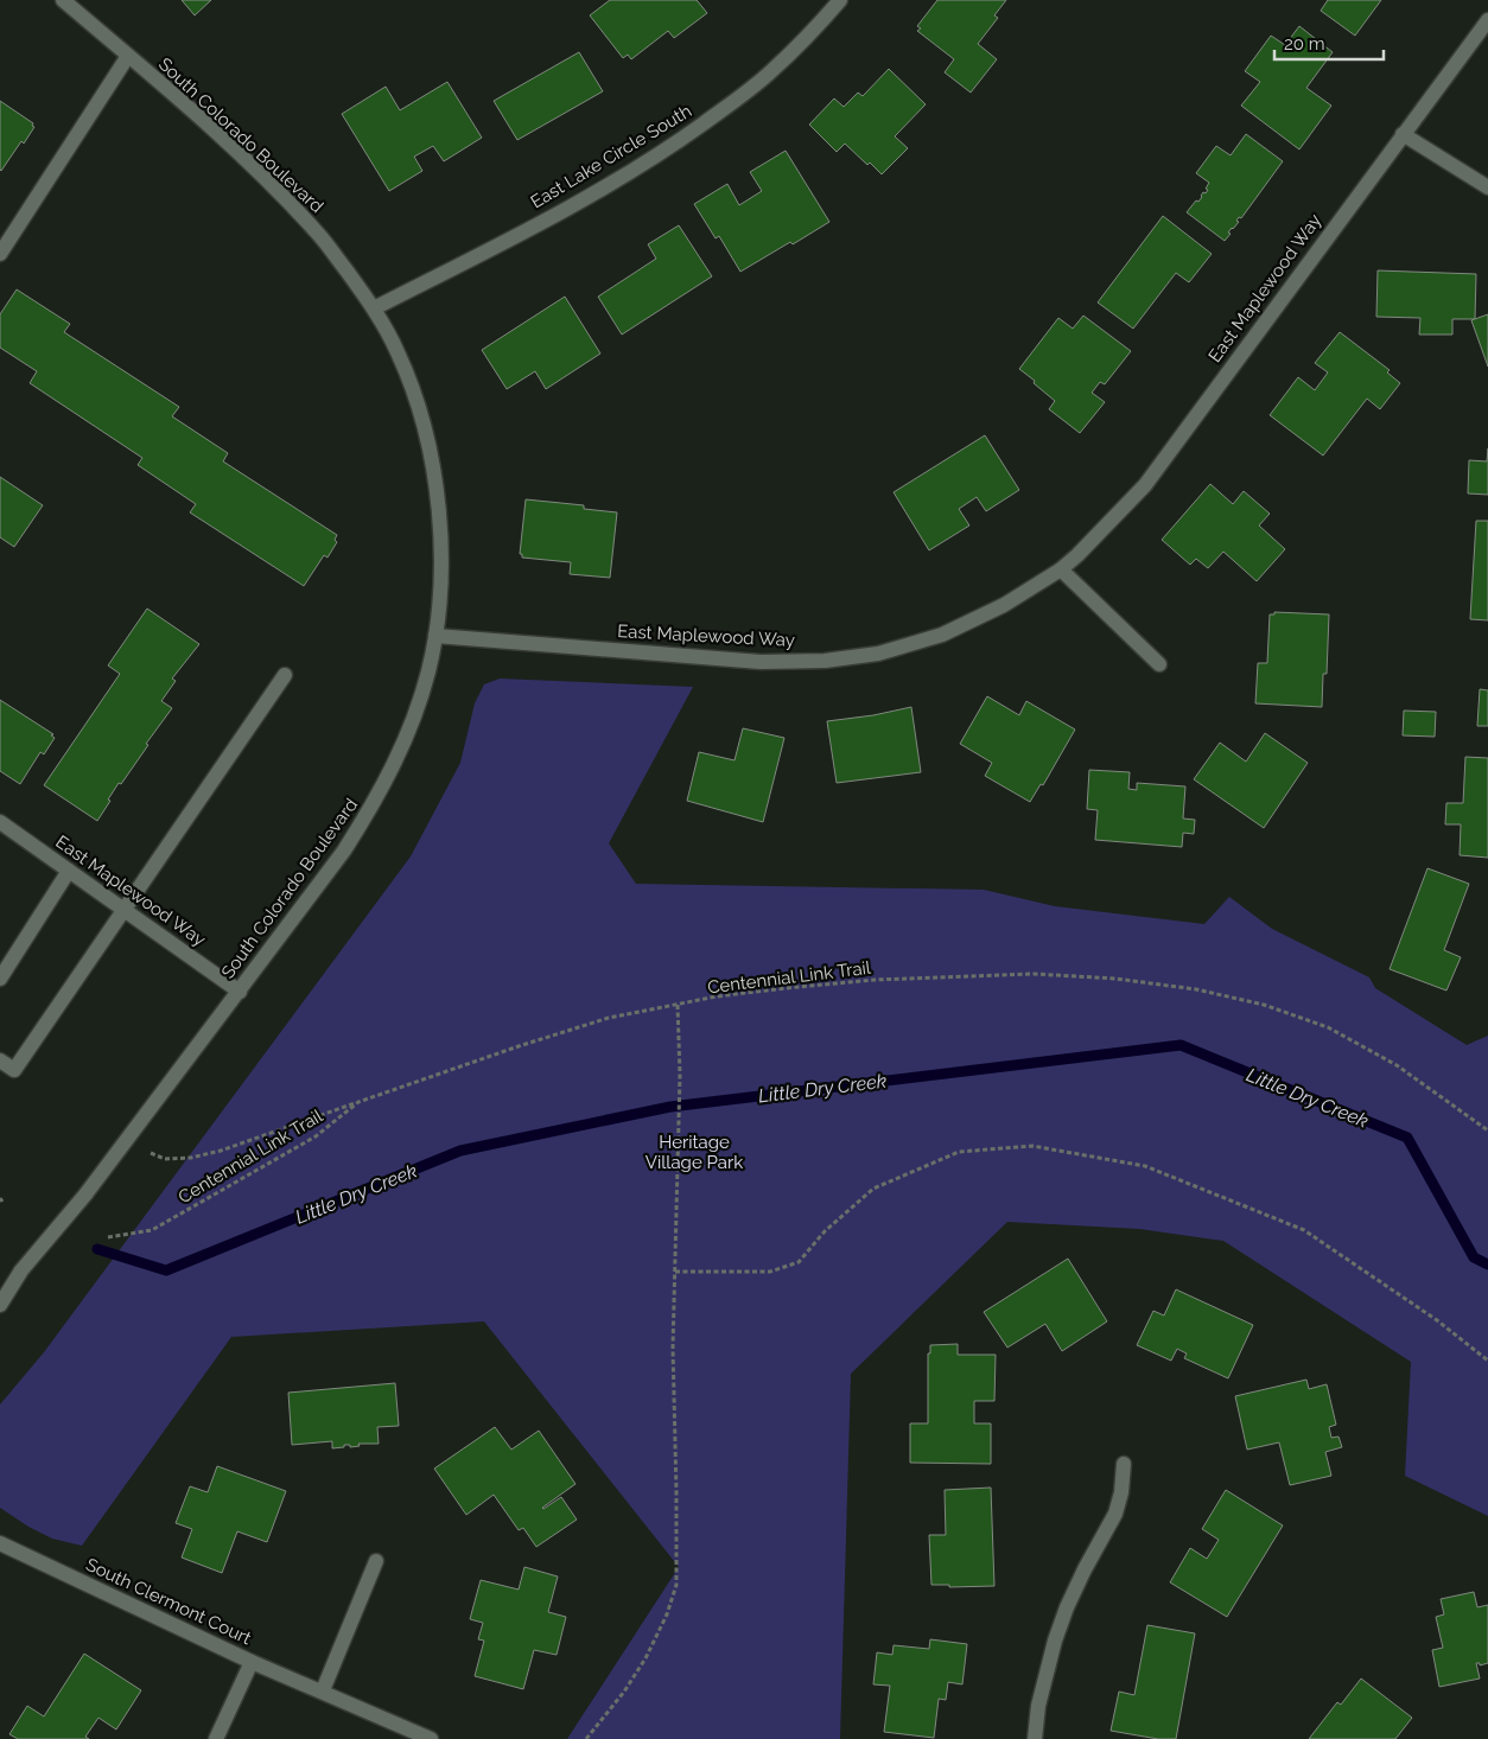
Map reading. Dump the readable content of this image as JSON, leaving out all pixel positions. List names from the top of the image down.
{
  "streets": {
    "street": [
      "South Colorado Boulevard",
      "East Lake Circle South",
      "East Maplewood Way",
      "South Clermont Court"
    ],
    "path": ["Centennial Link Trail"]
  },
  "crossings": [
    ["South Colorado Boulevard", "East Lake Circle South"],
    ["South Colorado Boulevard", "East Maplewood Way"]
  ],
  "water": ["Little Dry Creek"],
  "parks": ["Heritage Village Park"],
  "scale_bar": "20 m"
}
